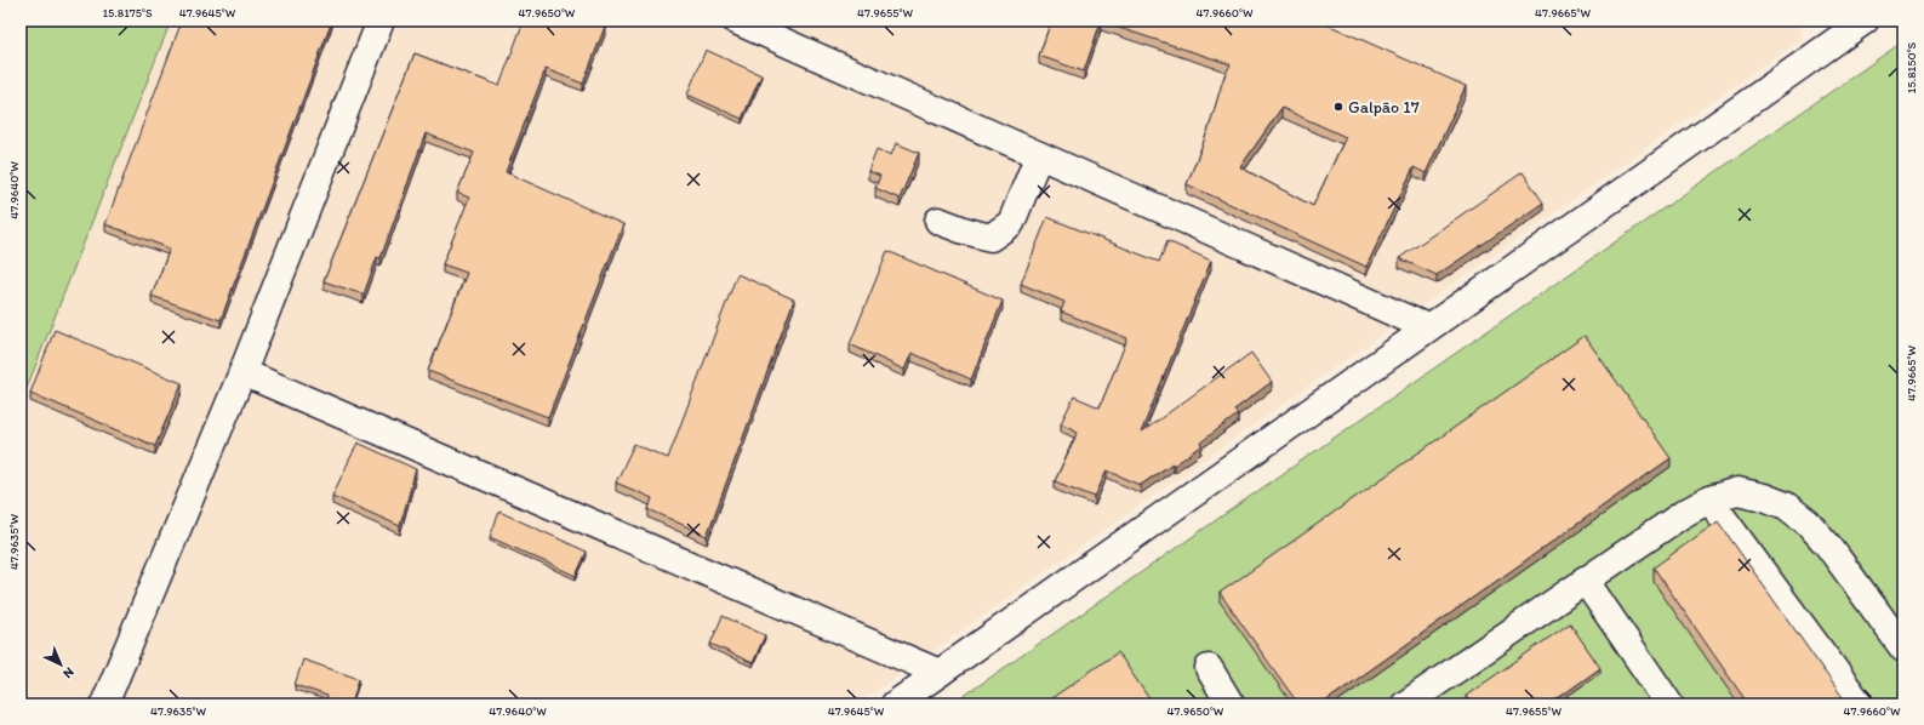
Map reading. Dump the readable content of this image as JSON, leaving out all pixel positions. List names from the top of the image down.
{
  "places": ["Galpão 17"],
  "north": "bottom right",
  "coordinates": [
    "15.8175°S",
    "47.9645°W",
    "47.9650°W",
    "47.9655°W",
    "47.9660°W",
    "47.9665°W",
    "15.8150°S",
    "47.9640°W",
    "47.9635°W"
  ]
}
